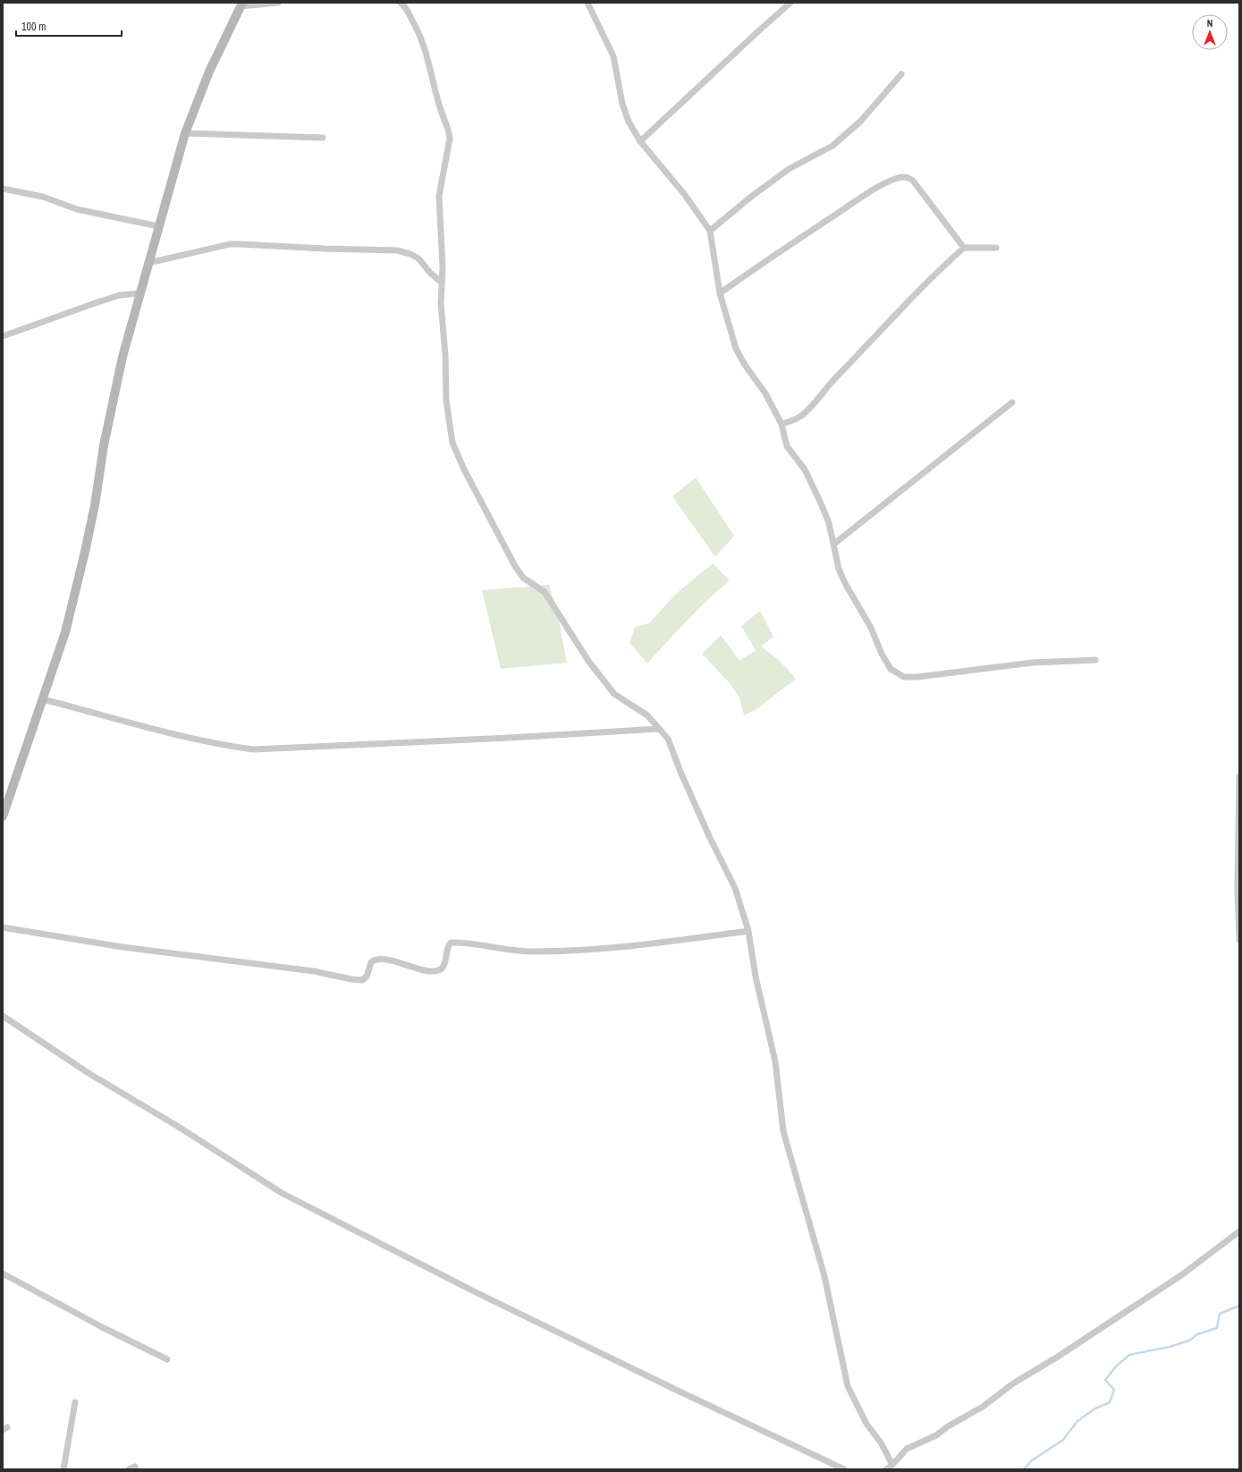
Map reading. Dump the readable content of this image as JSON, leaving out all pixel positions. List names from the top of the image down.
{
  "scale_bar": "100 m",
  "north": "top"
}
